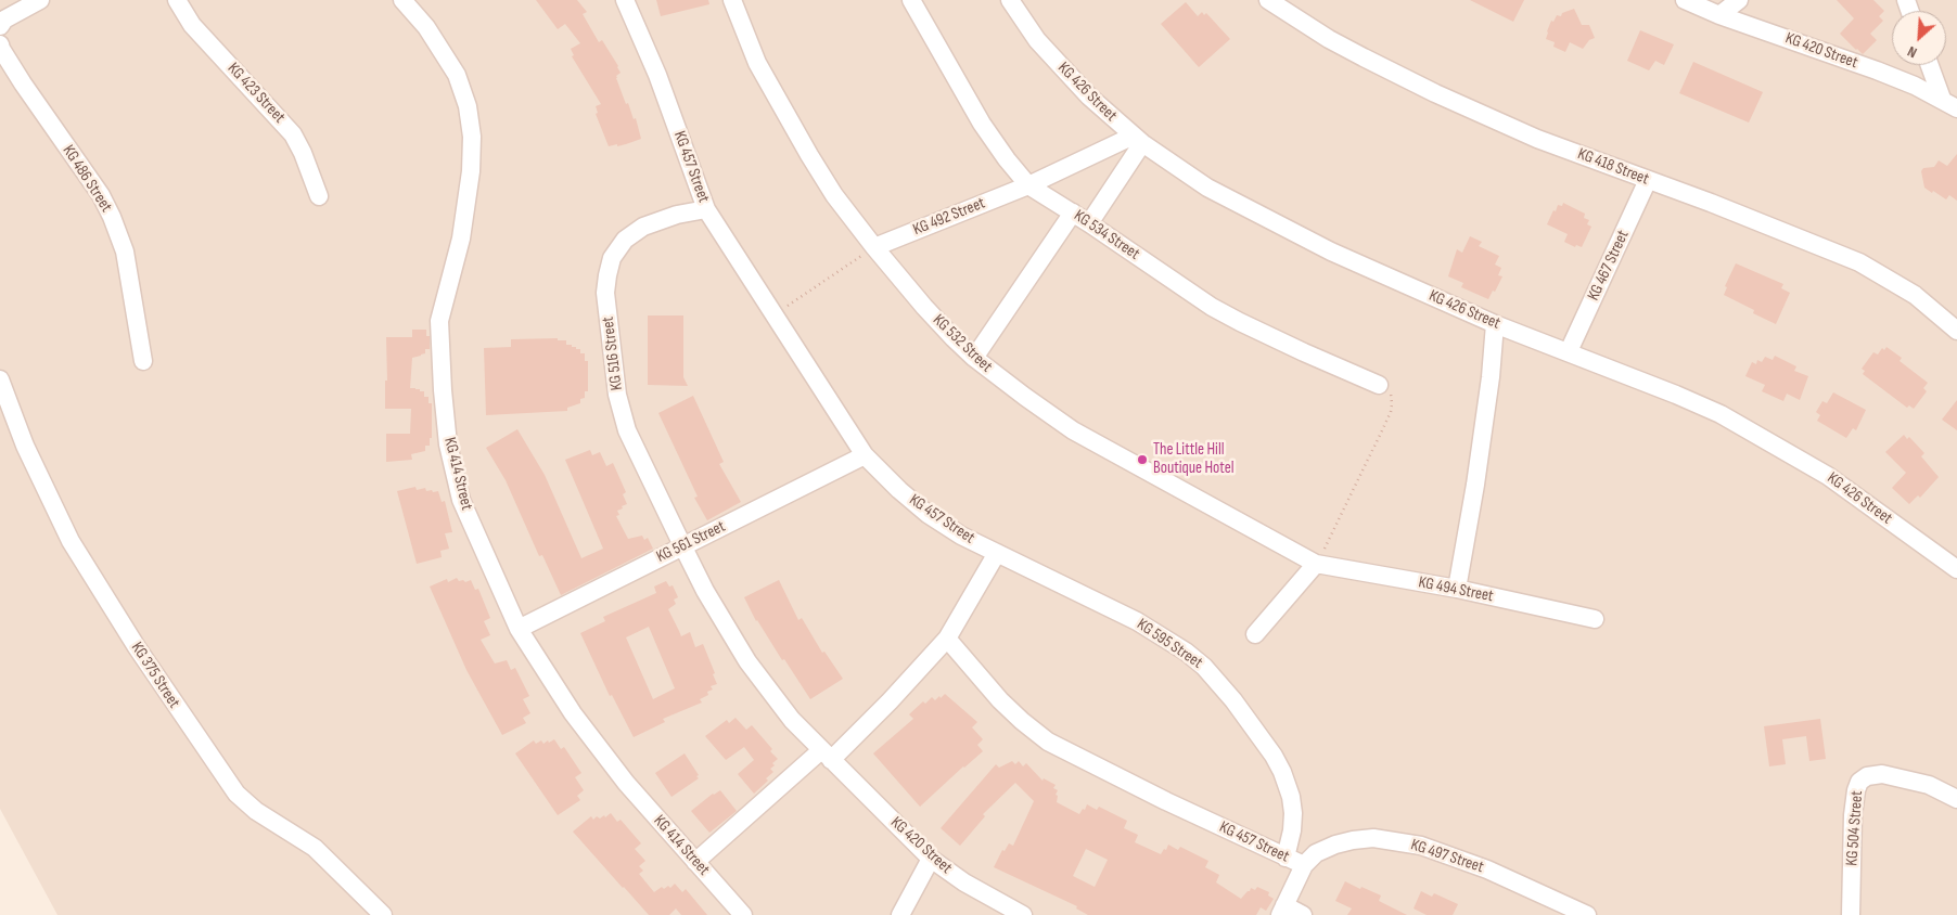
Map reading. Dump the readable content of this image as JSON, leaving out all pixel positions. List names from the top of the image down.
{
  "streets": {
    "street": [
      "KG 420 Street",
      "KG 426 Street",
      "KG 423 Street",
      "KG 457 Street",
      "KG 418 Street",
      "KG 486 Street",
      "KG 492 Street",
      "KG 534 Street",
      "KG 467 Street",
      "KG 532 Street",
      "KG 516 Street",
      "KG 414 Street",
      "KG 561 Street",
      "KG 494 Street",
      "KG 595 Street",
      "KG 375 Street",
      "KG 504 Street",
      "KG 497 Street"
    ]
  },
  "crossings": [
    ["KG 420 Street", "KG 516 Street"],
    ["KG 426 Street", "KG 492 Street"],
    ["KG 426 Street", "KG 467 Street"],
    ["KG 457 Street", "KG 516 Street"],
    ["KG 457 Street", "KG 561 Street"],
    ["KG 457 Street", "KG 595 Street"],
    ["KG 457 Street", "KG 497 Street"],
    ["KG 418 Street", "KG 467 Street"],
    ["KG 492 Street", "KG 534 Street"],
    ["KG 492 Street", "KG 532 Street"],
    ["KG 532 Street", "KG 494 Street"],
    ["KG 516 Street", "KG 561 Street"],
    ["KG 414 Street", "KG 561 Street"]
  ],
  "places": ["The Little Hill Boutique Hotel"],
  "north": "bottom left"
}
